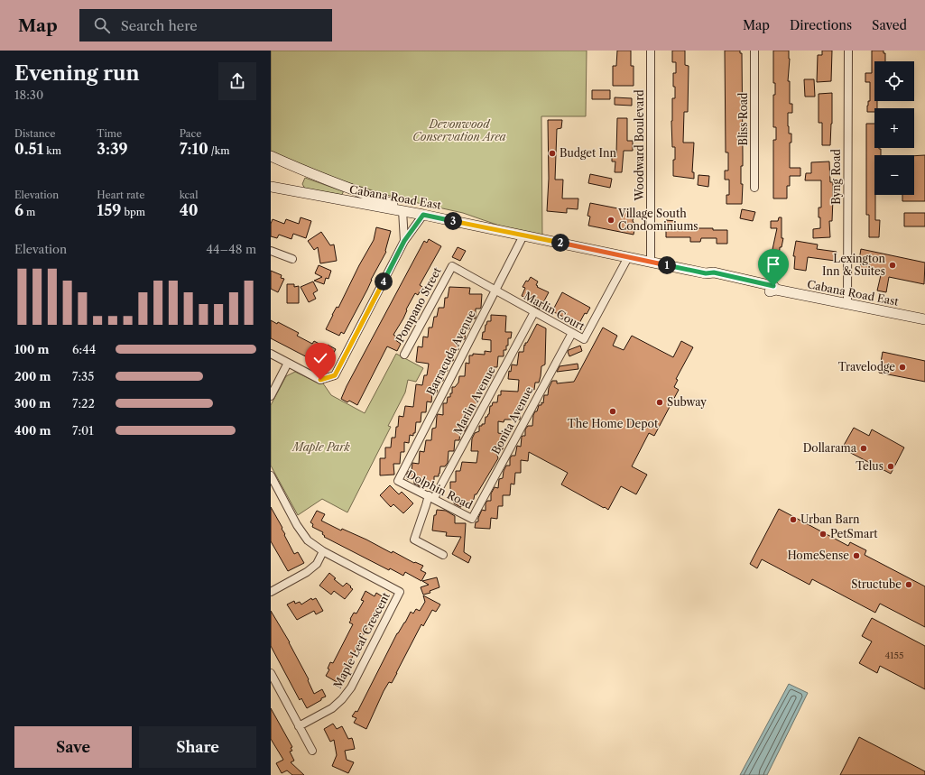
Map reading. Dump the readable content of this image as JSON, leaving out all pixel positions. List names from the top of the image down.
{
  "streets": {
    "main road": ["Cabana Road East"],
    "street": [
      "Bliss Road",
      "Woodward Boulevard",
      "Byng Road",
      "Pompano Street",
      "Marlin Court",
      "Barracuda Avenue",
      "Marlin Avenue",
      "Bonita Avenue",
      "Dolphin Road",
      "Maple Leaf Crescent"
    ]
  },
  "crossings": [
    ["Woodward Boulevard", "Cabana Road East"],
    ["Byng Road", "Cabana Road East"],
    ["Cabana Road East", "Marlin Court"],
    ["Cabana Road East", "Barracuda Avenue"],
    ["Pompano Street", "Marlin Court"],
    ["Marlin Court", "Barracuda Avenue"],
    ["Marlin Court", "Marlin Avenue"],
    ["Marlin Court", "Bonita Avenue"],
    ["Barracuda Avenue", "Dolphin Road"],
    ["Marlin Avenue", "Dolphin Road"],
    ["Bonita Avenue", "Dolphin Road"]
  ],
  "parks": ["Devonwood Conservation Area", "Maple Park"],
  "places": [
    "Budget Inn",
    "Village South Condominiums",
    "Lexington Inn & Suites",
    "Travelodge",
    "Subway",
    "The Home Depot",
    "Dollarama",
    "Telus",
    "Urban Barn",
    "PetSmart",
    "HomeSense",
    "Structube"
  ],
  "house_numbers": ["4155"],
  "page": {
    "header": "Map",
    "search": "Search here",
    "nav": ["Map", "Directions", "Saved"],
    "heading": ["Evening run", "18:30"],
    "map_buttons": ["+", "−"],
    "stats": [
      ["Distance", "0.51 km"],
      ["Time", "3:39"],
      ["Pace", "7:10 /km"],
      ["Elevation", "6 m"],
      ["Heart rate", "159 bpm"],
      ["kcal", "40"]
    ],
    "pins": [
      "3",
      "2",
      "1",
      "4"
    ],
    "chart": ["Elevation", "44–48 m"],
    "list": [
      {
        "name": "100 m",
        "note": "6:44"
      },
      {
        "name": "200 m",
        "note": "7:35"
      },
      {
        "name": "300 m",
        "note": "7:22"
      },
      {
        "name": "400 m",
        "note": "7:01"
      }
    ],
    "buttons": ["Save", "Share"]
  }
}
